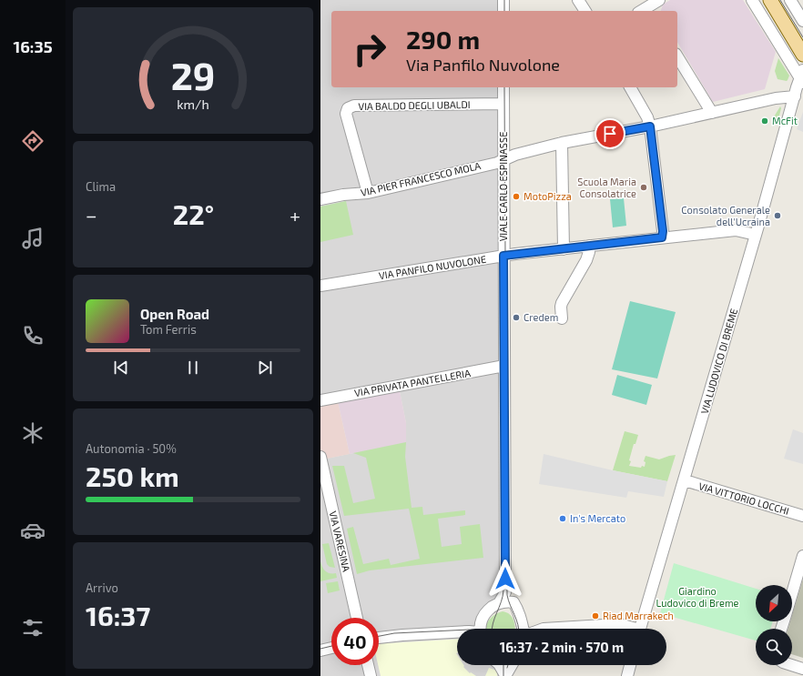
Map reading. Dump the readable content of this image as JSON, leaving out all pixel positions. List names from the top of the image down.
{
  "streets": {
    "street": [
      "VIA BALDO DEGLI UBALDI",
      "VIA PIER FRANCESCO MOLA",
      "VIALE CARLO ESPINASSE",
      "VIA PANFILO NUVOLONE",
      "VIA LUDOVICO DI BREME",
      "VIA PRIVATA PANTELLERIA",
      "VIA VITTORIO LOCCHI",
      "VIA VARESINA"
    ]
  },
  "crossings": [
    ["VIA BALDO DEGLI UBALDI", "VIA PIER FRANCESCO MOLA"],
    ["VIA BALDO DEGLI UBALDI", "VIALE CARLO ESPINASSE"],
    ["VIA PIER FRANCESCO MOLA", "VIALE CARLO ESPINASSE"],
    ["VIA PIER FRANCESCO MOLA", "VIA LUDOVICO DI BREME"],
    ["VIALE CARLO ESPINASSE", "VIA PANFILO NUVOLONE"],
    ["VIALE CARLO ESPINASSE", "VIA PRIVATA PANTELLERIA"],
    ["VIA PANFILO NUVOLONE", "VIA LUDOVICO DI BREME"],
    ["VIA LUDOVICO DI BREME", "VIA VITTORIO LOCCHI"]
  ],
  "parks": ["Giardino Ludovico di Breme"],
  "places": [
    "McFit",
    "Scuola Maria Consolatrice",
    "MotoPizza",
    "Consolato Generale dell'Ucraina",
    "Credem",
    "In's Mercato",
    "Riad Marrakech"
  ],
  "north": "bottom left",
  "page": {
    "tabs": "16:35",
    "turn": ["290 m", "Via Panfilo Nuvolone"],
    "tile": [
      "Clima",
      ["Autonomia · 50%", "250 km"],
      ["Arrivo", "16:37"]
    ],
    "heat": ["−", "22°", "+"],
    "song": ["Open Road", "Tom Ferris"],
    "limit": "40",
    "trip": "16:37 · 2 min · 570 m",
    "gauge": ["29", "km/h"]
  }
}
